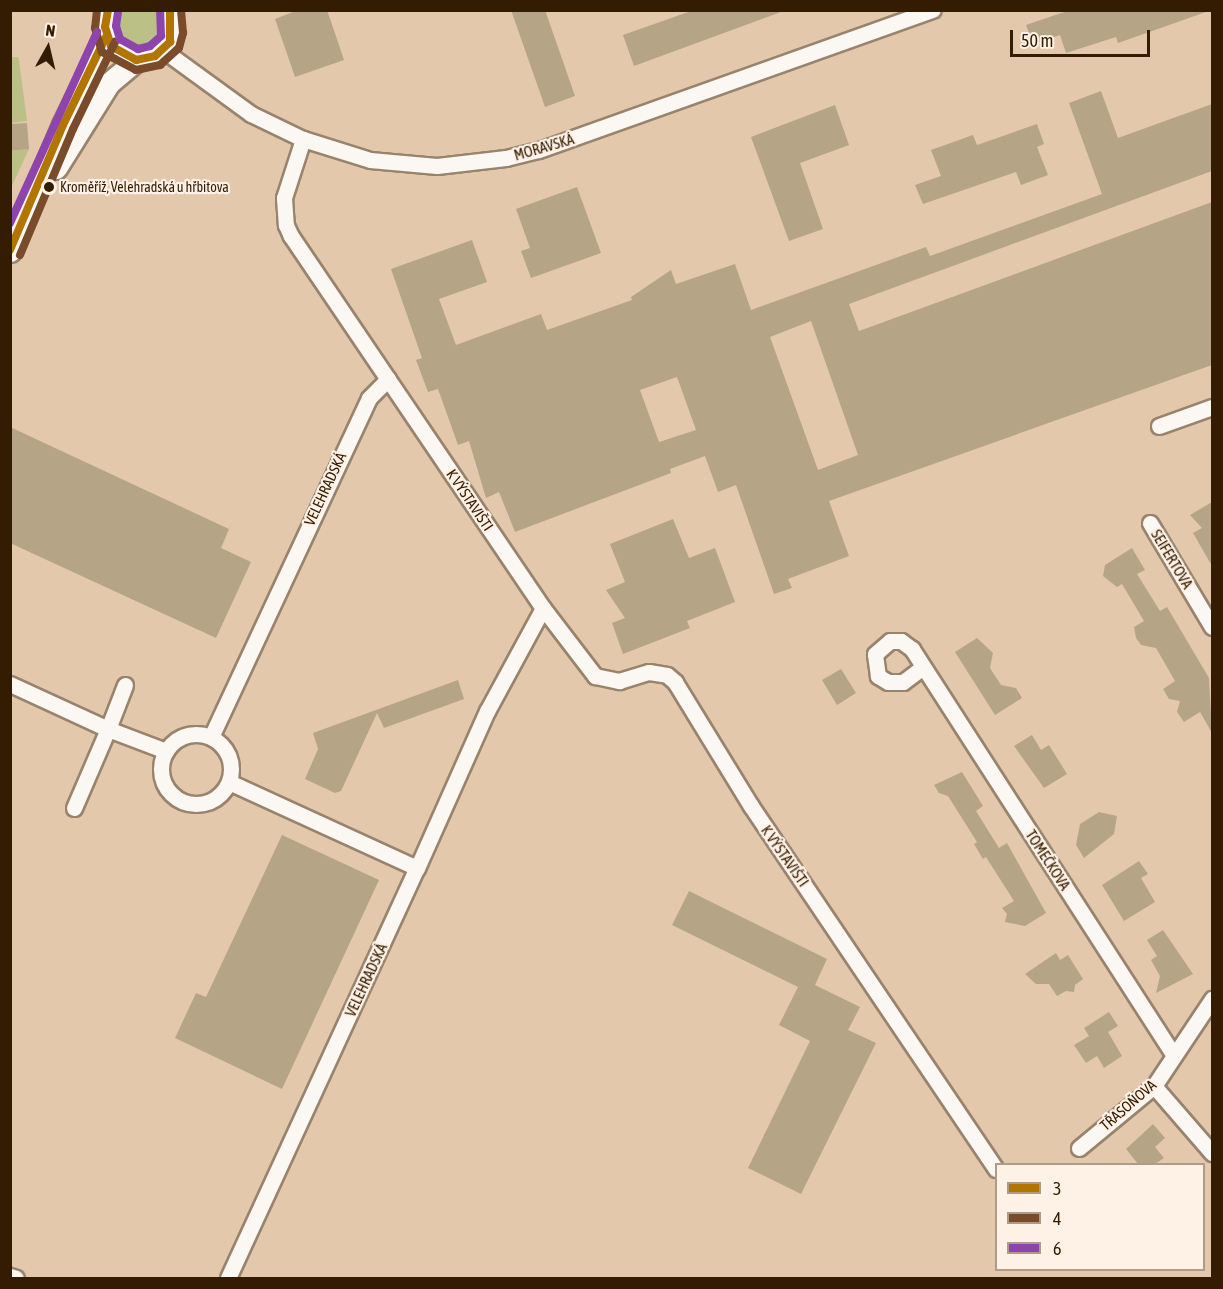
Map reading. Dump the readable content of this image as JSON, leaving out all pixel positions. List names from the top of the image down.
{
  "streets": {
    "street": [
      "MORAVSKÁ",
      "VELEHRADSKÁ",
      "K VÝSTAVIŠTI",
      "SEIFERTOVA",
      "TOMEČKOVA",
      "TŘASOŇOVA"
    ]
  },
  "crossings": [
    ["MORAVSKÁ", "K VÝSTAVIŠTI"],
    ["VELEHRADSKÁ", "K VÝSTAVIŠTI"],
    ["TOMEČKOVA", "TŘASOŇOVA"]
  ],
  "places": ["Kroměříž, Velehradská u hřbitova"],
  "lines": ["transit line 3", "transit line 4", "transit line 6"],
  "legend": ["3", "4", "6"],
  "scale_bar": "50 m",
  "north": "top"
}
